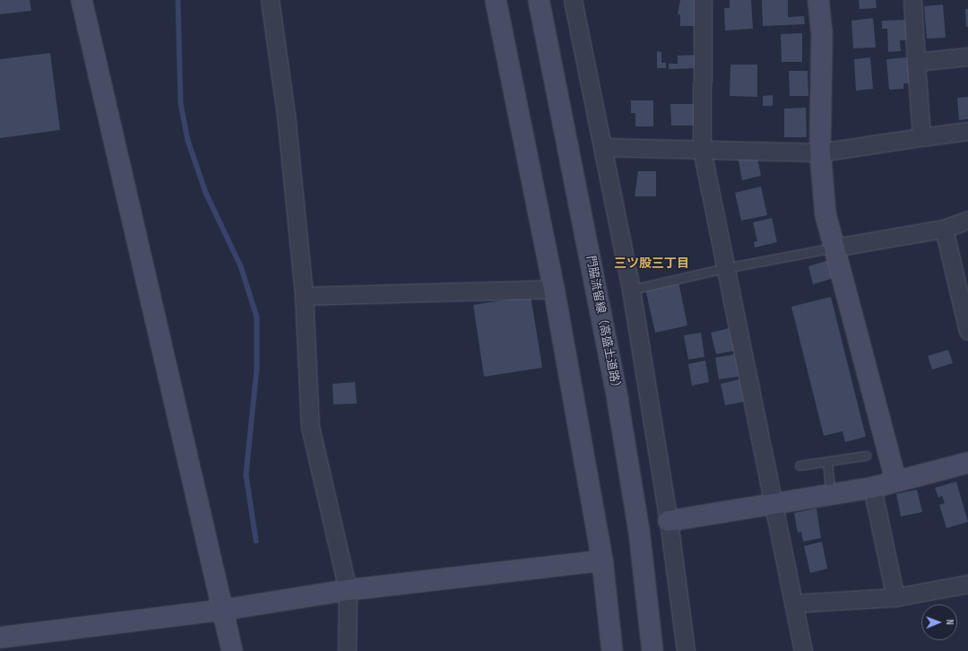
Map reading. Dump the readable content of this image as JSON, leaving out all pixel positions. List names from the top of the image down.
{
  "streets": {
    "street": ["門脇流留線（高盛土道路）"]
  },
  "districts": ["三ツ股三丁目"],
  "north": "right"
}
